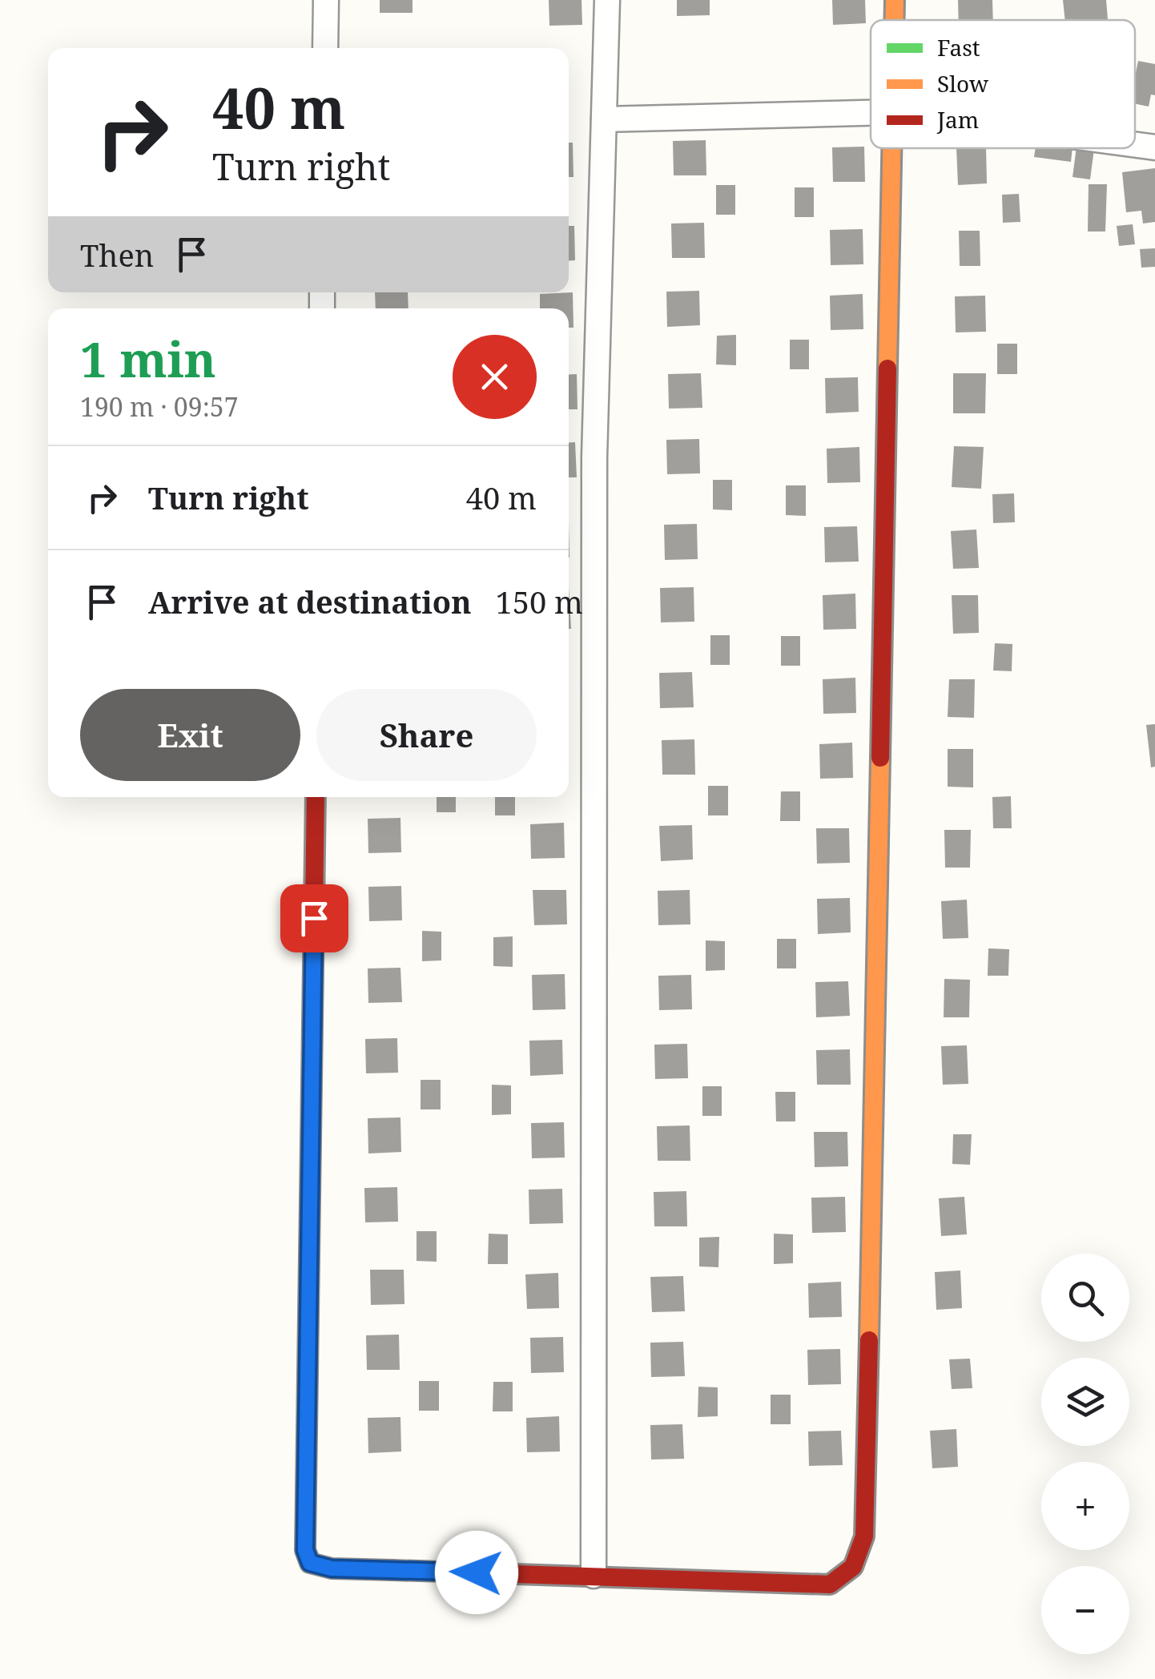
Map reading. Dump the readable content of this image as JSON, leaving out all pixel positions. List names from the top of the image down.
{
  "legend": ["Fast", "Slow", "Jam"],
  "page": {
    "turn": ["40 m", "Turn right"],
    "then": "Then",
    "heading": ["1 min", "190 m · 09:57"],
    "list": [
      {
        "name": "Turn right",
        "value": "40 m"
      },
      {
        "name": "Arrive at destination",
        "value": "150 m"
      }
    ],
    "buttons": ["Exit", "Share"],
    "map_buttons": ["+", "−"]
  }
}
